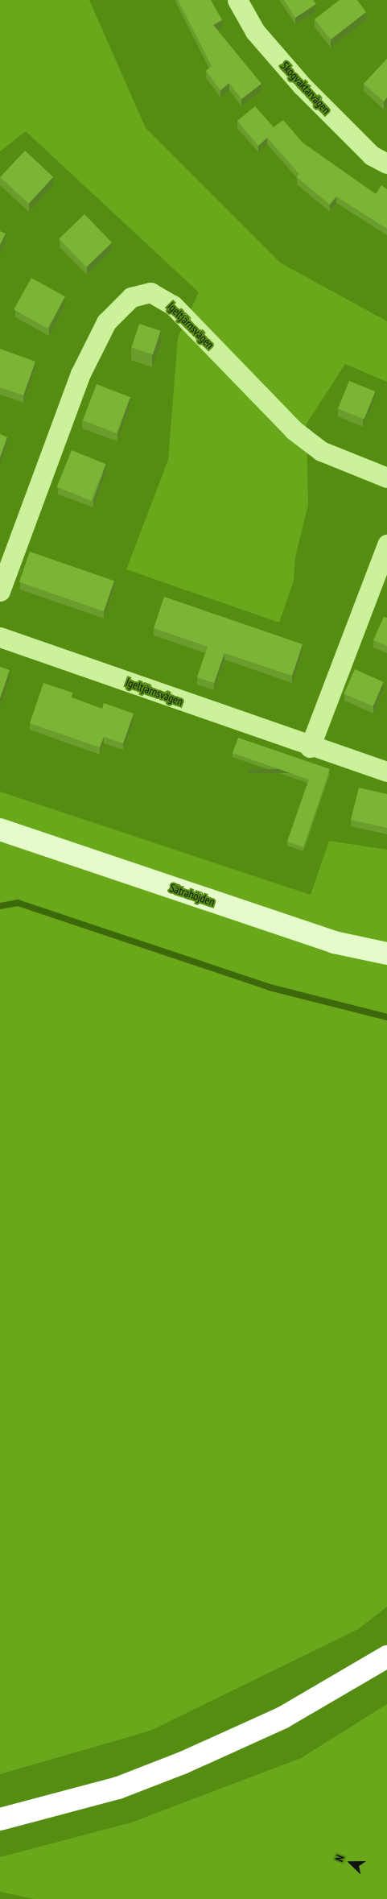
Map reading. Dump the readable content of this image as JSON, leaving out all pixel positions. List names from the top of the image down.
{
  "streets": {
    "street": ["Skogvaktarvägen", "Igeltjärnsvägen", "Sätrahöjden"]
  },
  "north": "left"
}
